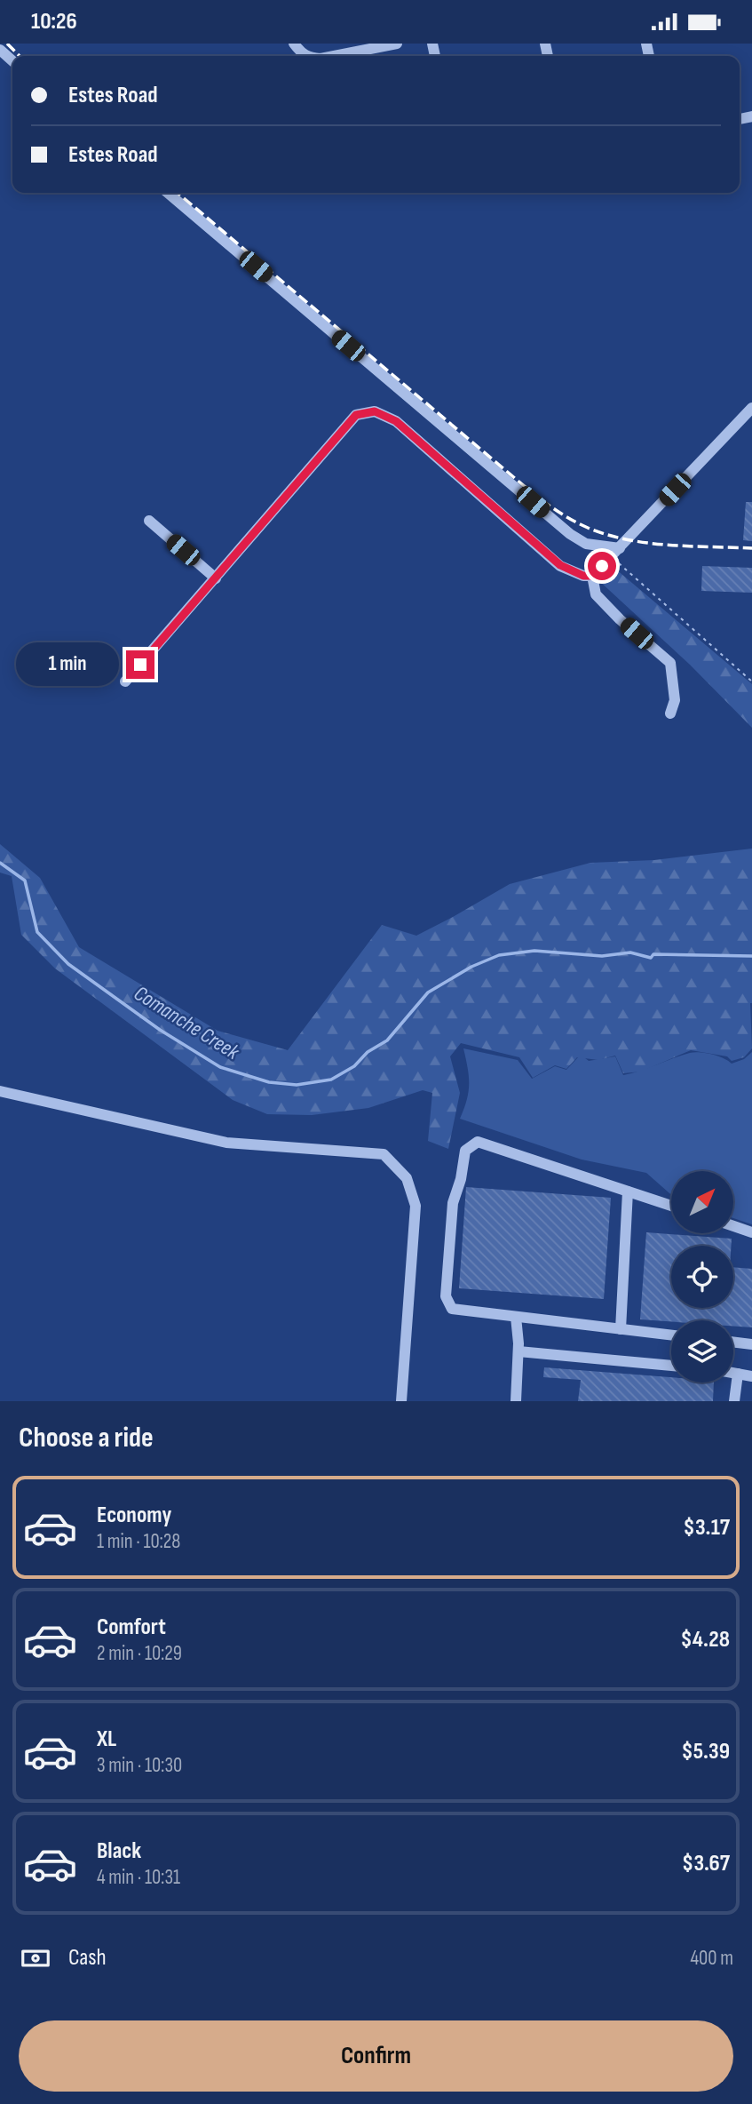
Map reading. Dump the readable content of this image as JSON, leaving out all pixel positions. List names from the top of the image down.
{
  "water": ["Comanche Creek"],
  "north": "top right",
  "page": {
    "status": "10:26",
    "banner": ["Estes Road", "Estes Road"],
    "bubble": "1 min",
    "heading": "Choose a ride",
    "list": [
      {
        "name": "Economy",
        "note": "1 min · 10:28",
        "value": "$3.17"
      },
      {
        "name": "Comfort",
        "note": "2 min · 10:29",
        "value": "$4.28"
      },
      {
        "name": "XL",
        "note": "3 min · 10:30",
        "value": "$5.39"
      },
      {
        "name": "Black",
        "note": "4 min · 10:31",
        "value": "$3.67"
      }
    ],
    "pay": ["Cash", "400 m"],
    "buttons": "Confirm"
  }
}
